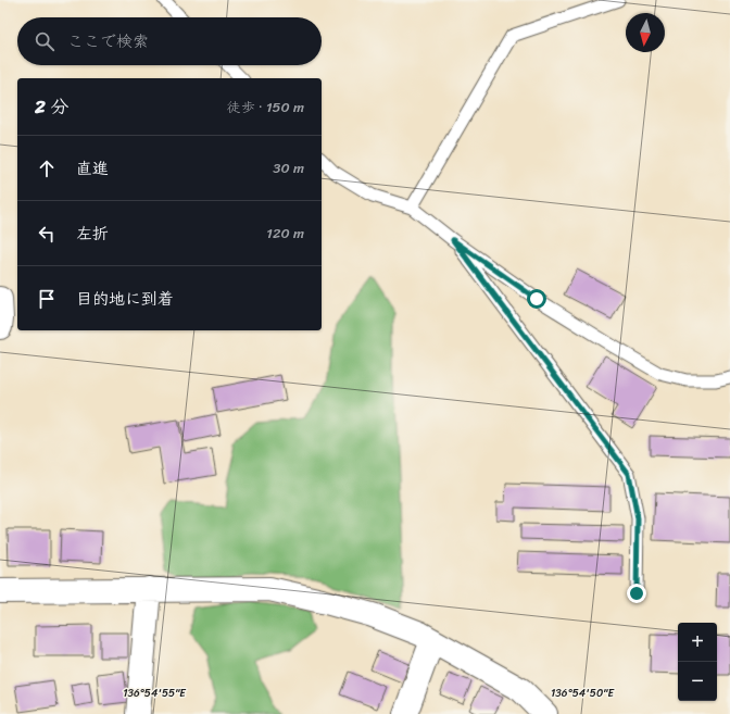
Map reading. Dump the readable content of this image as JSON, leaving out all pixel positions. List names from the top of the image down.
{
  "north": "bottom",
  "page": {
    "search": "ここで検索",
    "heading": ["2 分", "徒歩 · 150 m"],
    "list": [
      ["直進", "30 m"],
      ["左折", "120 m"],
      "目的地に到着"
    ],
    "map_buttons": ["+", "−"]
  },
  "coordinates": ["136°54'55\"E", "136°54'50\"E"]
}
